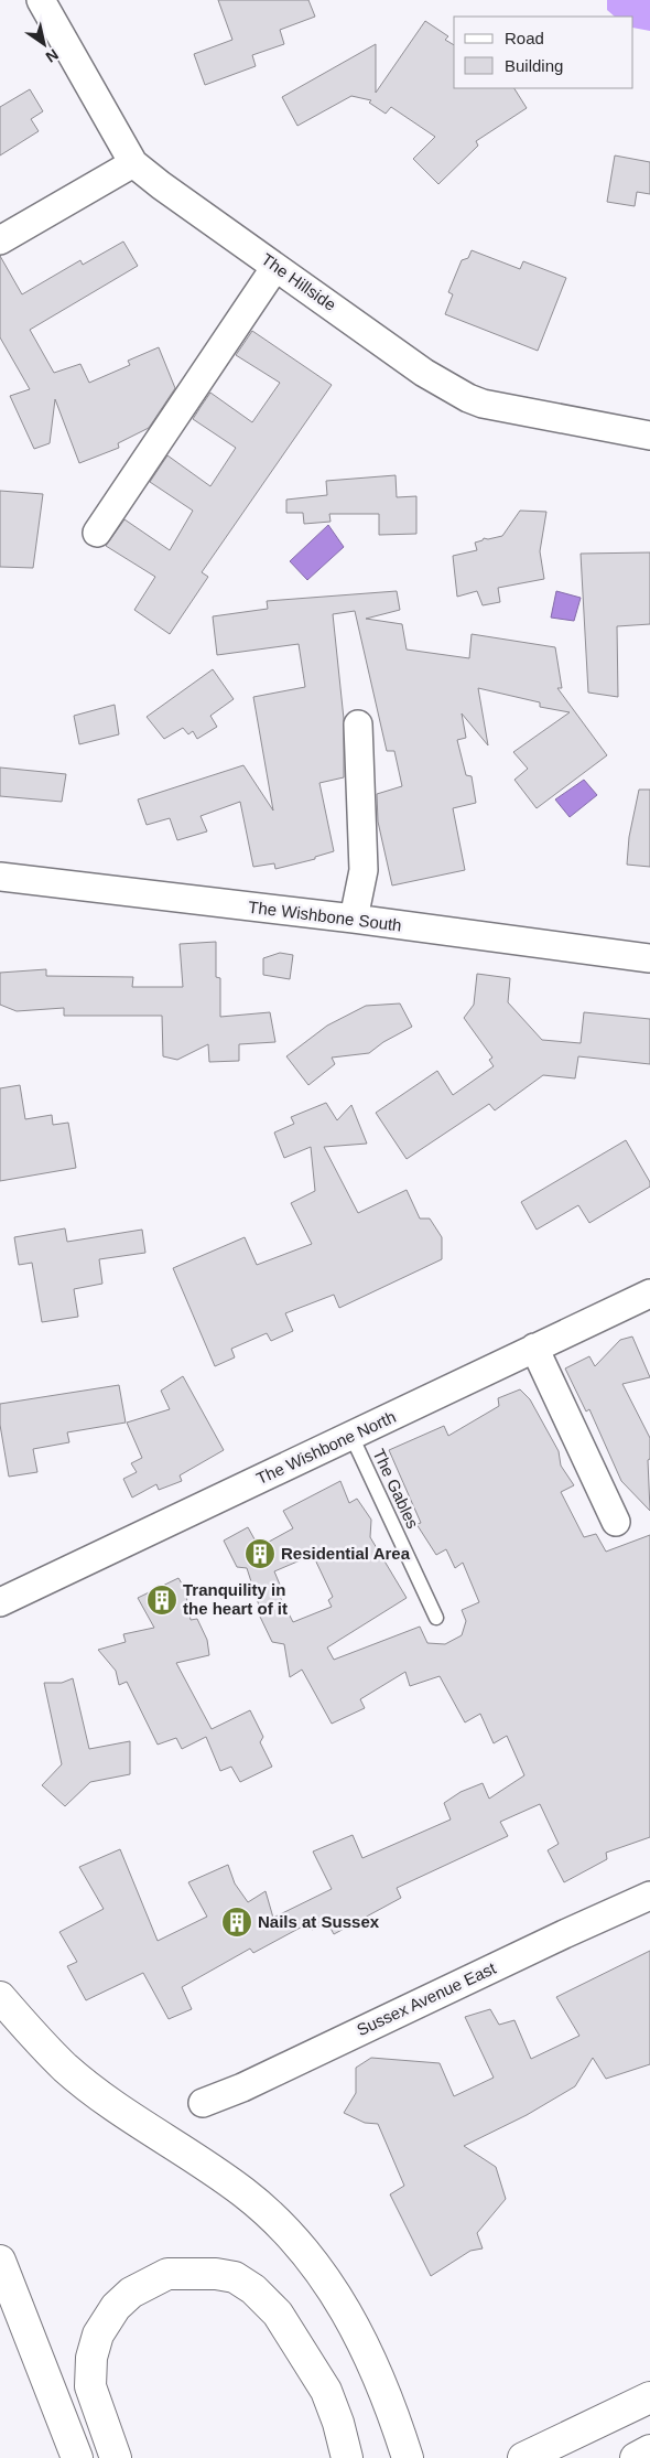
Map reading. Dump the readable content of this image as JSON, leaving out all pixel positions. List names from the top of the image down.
{
  "streets": {
    "street": [
      "The Hillside",
      "The Wishbone South",
      "The Wishbone North",
      "Sussex Avenue East"
    ],
    "lane": ["The Gables"]
  },
  "crossings": [
    ["The Wishbone North", "The Gables"]
  ],
  "places": {
    "building": ["Residential Area", "Tranquility in the heart of it", "Nails at Sussex"]
  },
  "legend": ["Road", "Building"],
  "north": "bottom right"
}
